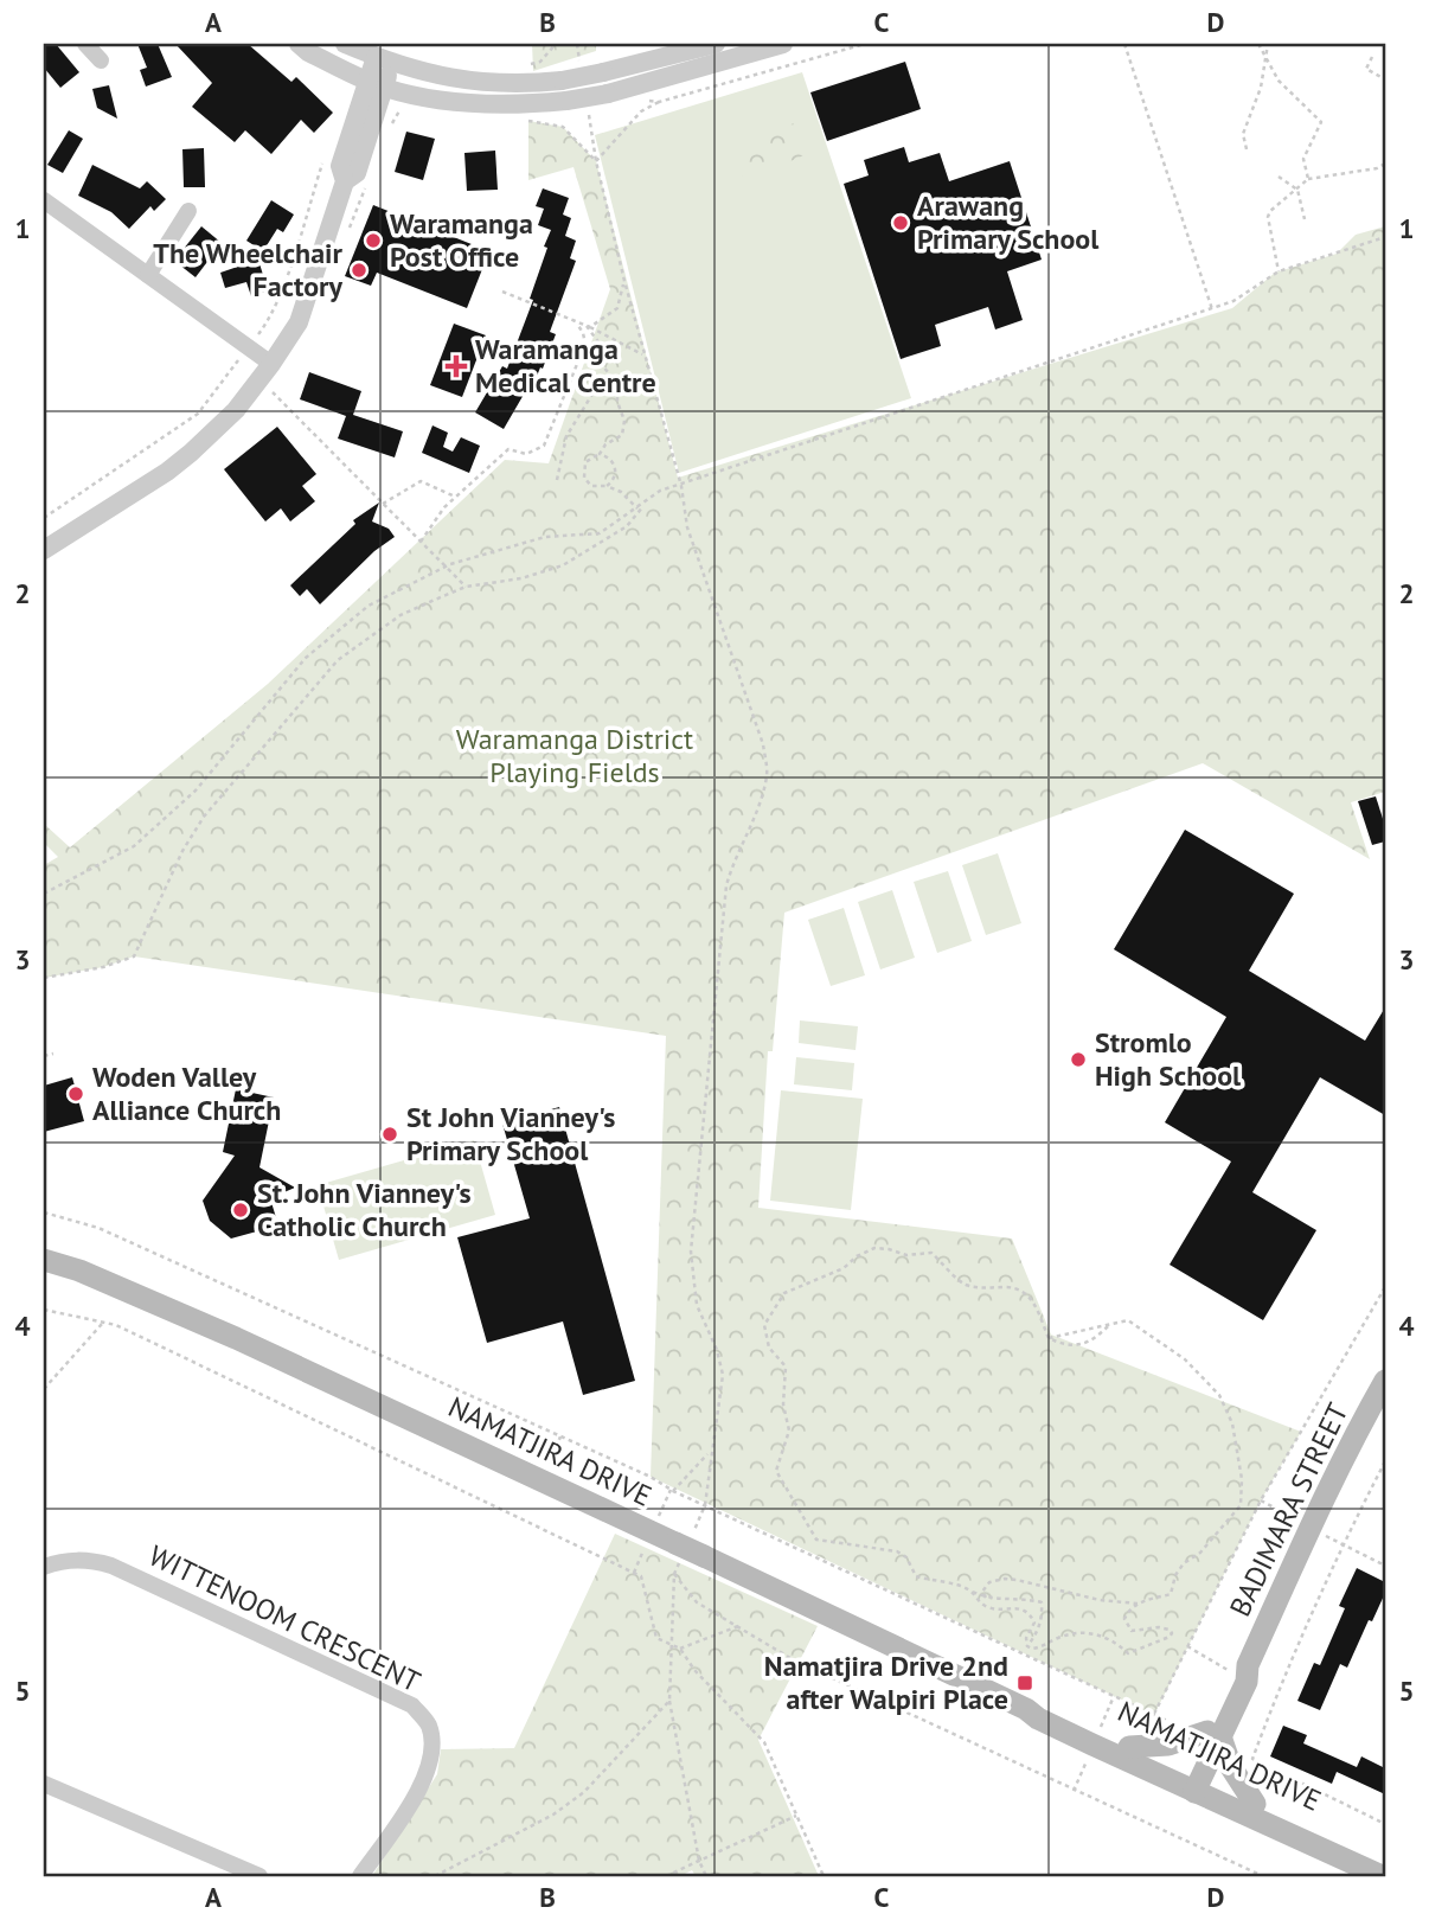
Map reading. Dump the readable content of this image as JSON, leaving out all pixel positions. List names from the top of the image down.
{
  "streets": {
    "main road": ["NAMATJIRA DRIVE", "BADIMARA STREET"],
    "street": ["WITTENOOM CRESCENT"]
  },
  "crossings": [
    ["NAMATJIRA DRIVE", "BADIMARA STREET"]
  ],
  "parks": ["Waramanga District Playing Fields"],
  "places": {
    "other": [
      "Arawang Primary School",
      "Waramanga Post Office",
      "The Wheelchair Factory",
      "Stromlo High School",
      "Woden Valley Alliance Church",
      "St John Vianney's Primary School",
      "St. John Vianney's Catholic Church"
    ],
    "health": ["Waramanga Medical Centre"],
    "transit": ["Namatjira Drive 2nd after Walpiri Place"]
  },
  "grid": {
    "columns": [
      "A",
      "B",
      "C",
      "D"
    ],
    "rows": [
      "1",
      "2",
      "3",
      "4",
      "5"
    ]
  }
}
